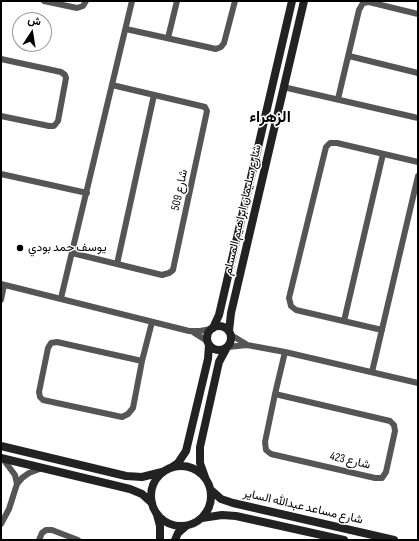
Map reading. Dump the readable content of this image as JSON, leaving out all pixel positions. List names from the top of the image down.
{
  "streets": {
    "street": [
      "شارع 509",
      "شارع سليمان ابراهيم المسلم",
      "شارع 423",
      "شارع مساعد عبدالله الساير"
    ]
  },
  "districts": ["الزهراء"],
  "places": ["يوسف حمد بودي"],
  "north": "top"
}
